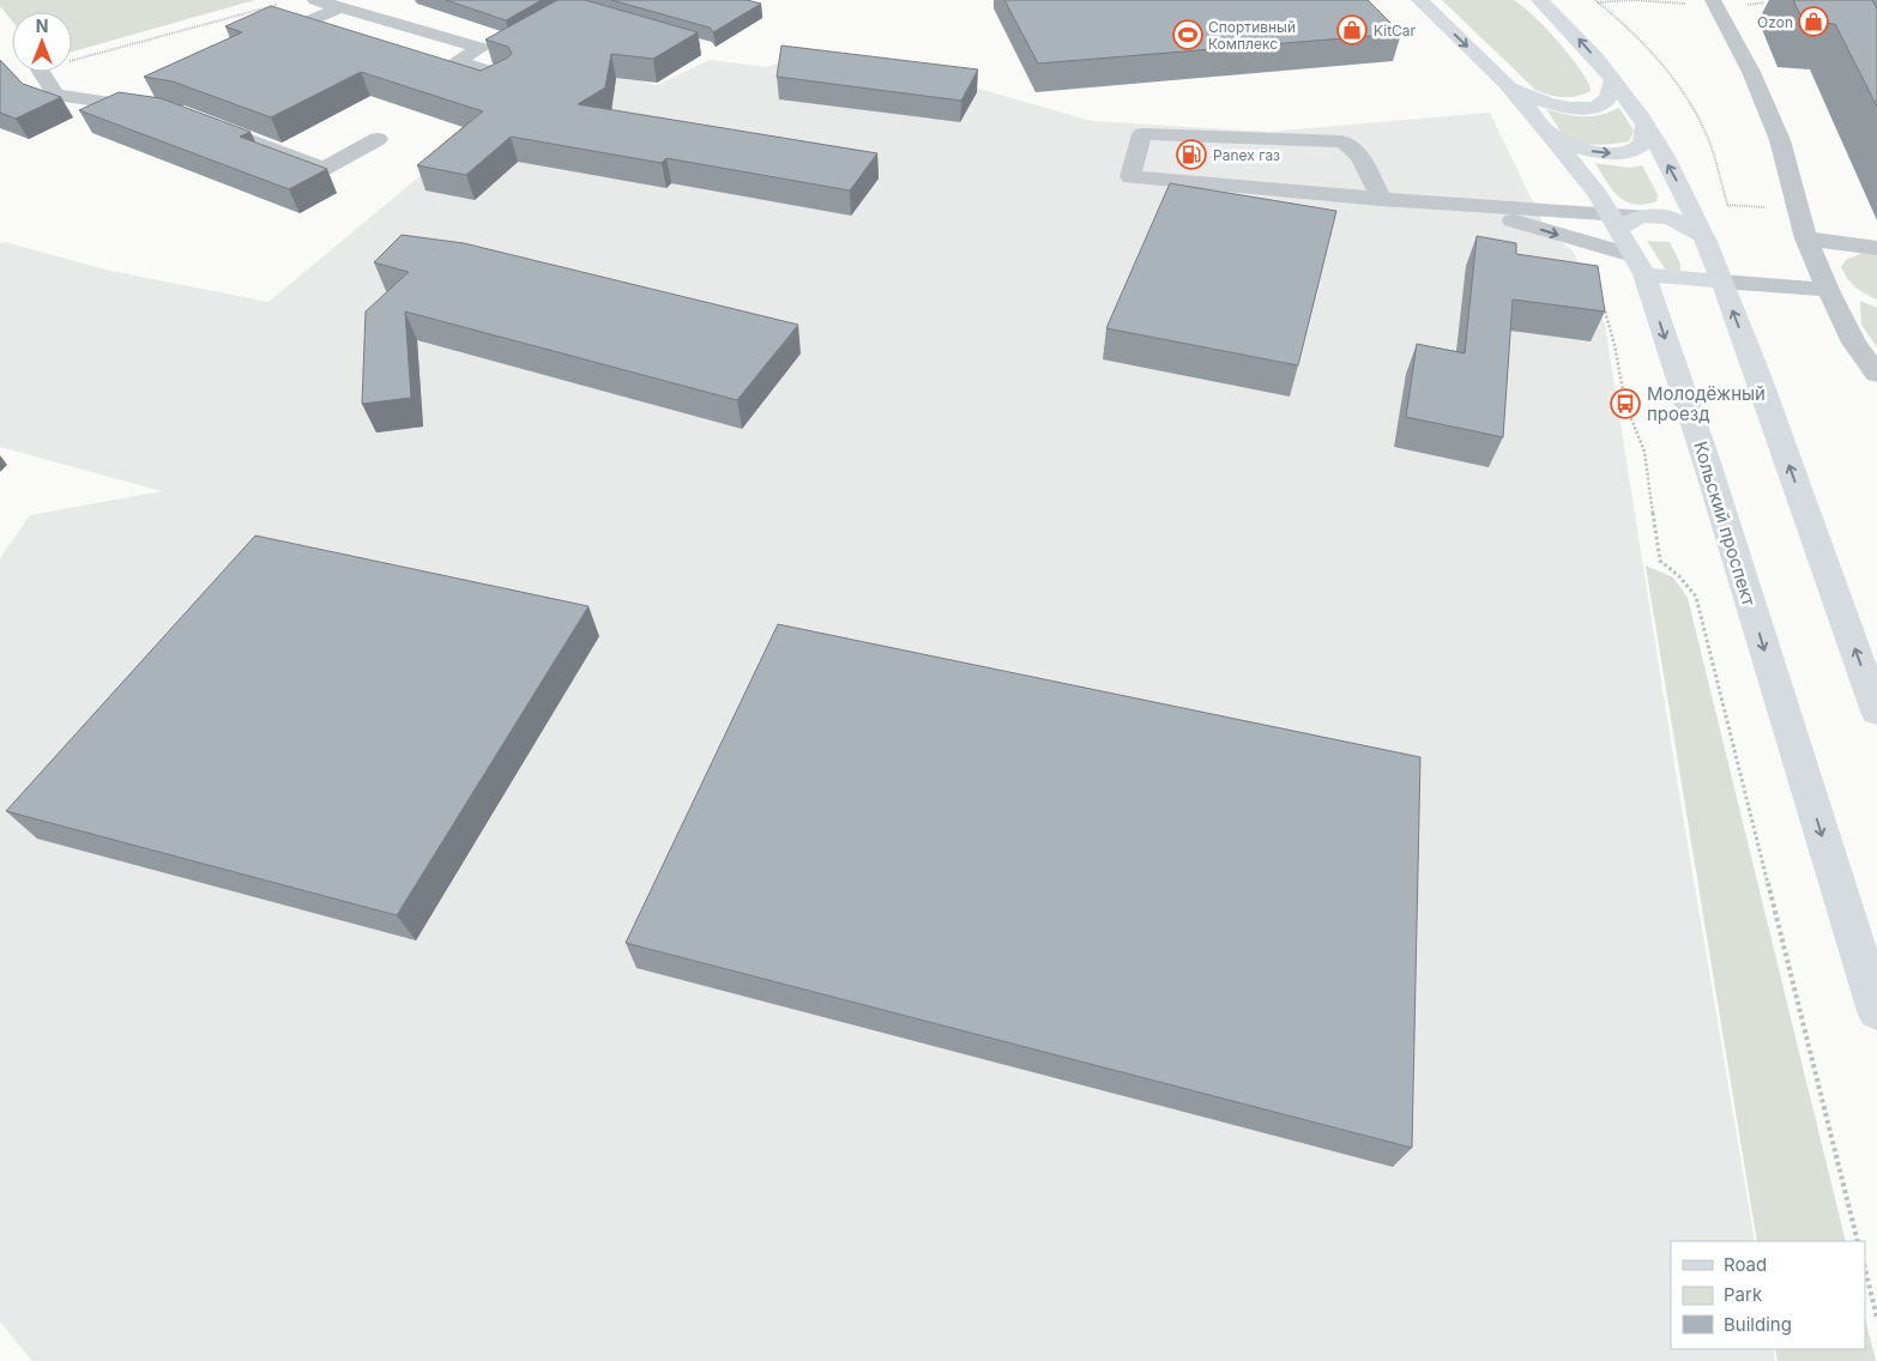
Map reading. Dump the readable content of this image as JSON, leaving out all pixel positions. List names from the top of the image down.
{
  "streets": {
    "main road": ["Кольский проспект"]
  },
  "places": {
    "shop": ["Ozon", "KitCar"],
    "sports": ["Спортивный Комплекс"],
    "fuel station": ["Panex газ"],
    "bus stop": ["Молодёжный проезд"]
  },
  "legend": ["Road", "Park", "Building"],
  "north": "top"
}
